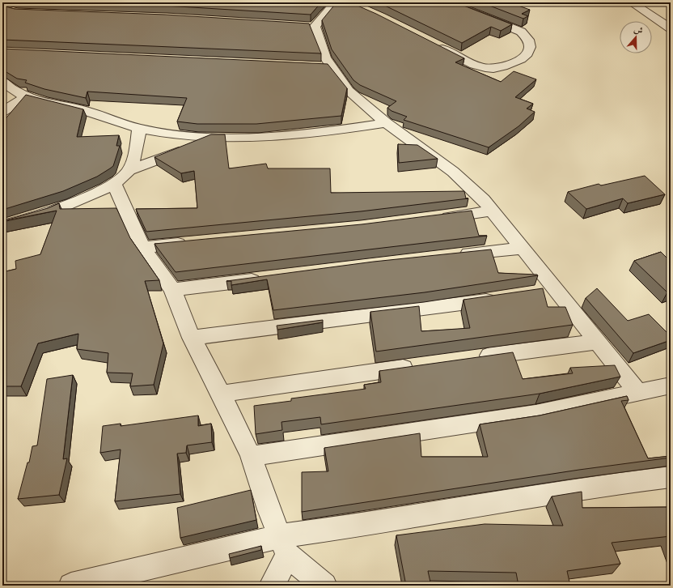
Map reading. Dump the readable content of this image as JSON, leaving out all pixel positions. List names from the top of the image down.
{
  "north": "top"
}
